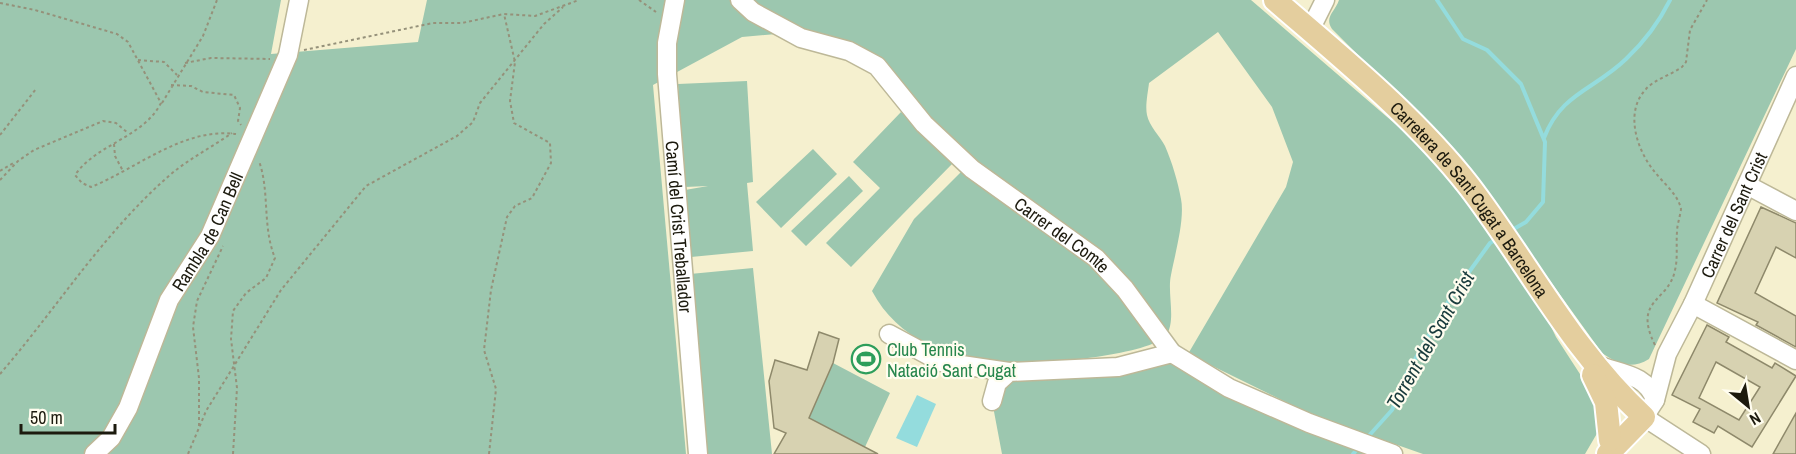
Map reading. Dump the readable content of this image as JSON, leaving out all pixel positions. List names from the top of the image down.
{
  "streets": {
    "main road": ["Carretera de Sant Cugat a Barcelona"],
    "street": [
      "Carrer del Sant Crist",
      "Camí del Crist Treballador",
      "Rambla de Can Bell",
      "Carrer del Comte"
    ]
  },
  "crossings": [
    ["Carretera de Sant Cugat a Barcelona", "Carrer del Sant Crist"]
  ],
  "water": ["Torrent del Sant Crist"],
  "places": {
    "sports": ["Club Tennis Natació Sant Cugat"]
  },
  "scale_bar": "50 m",
  "north": "bottom right"
}
